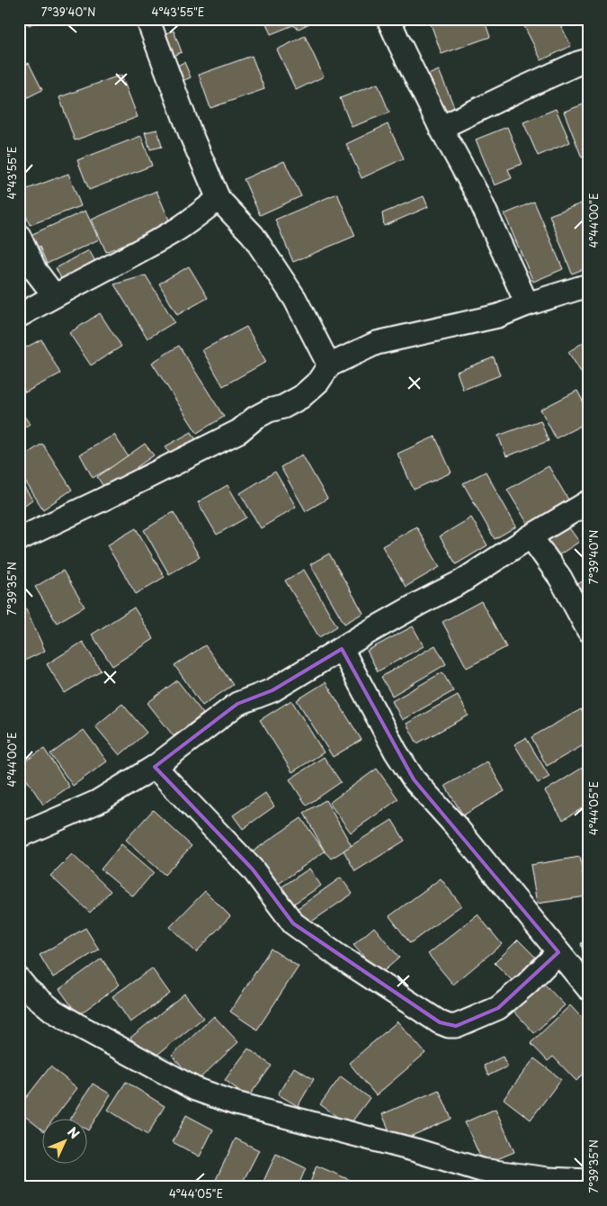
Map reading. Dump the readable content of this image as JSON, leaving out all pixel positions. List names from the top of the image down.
{
  "north": "top right",
  "coordinates": [
    "7°39'40\"N",
    "4°43'55\"E",
    "4°44'00\"E",
    "7°39'35\"N",
    "4°44'05\"E"
  ]
}
